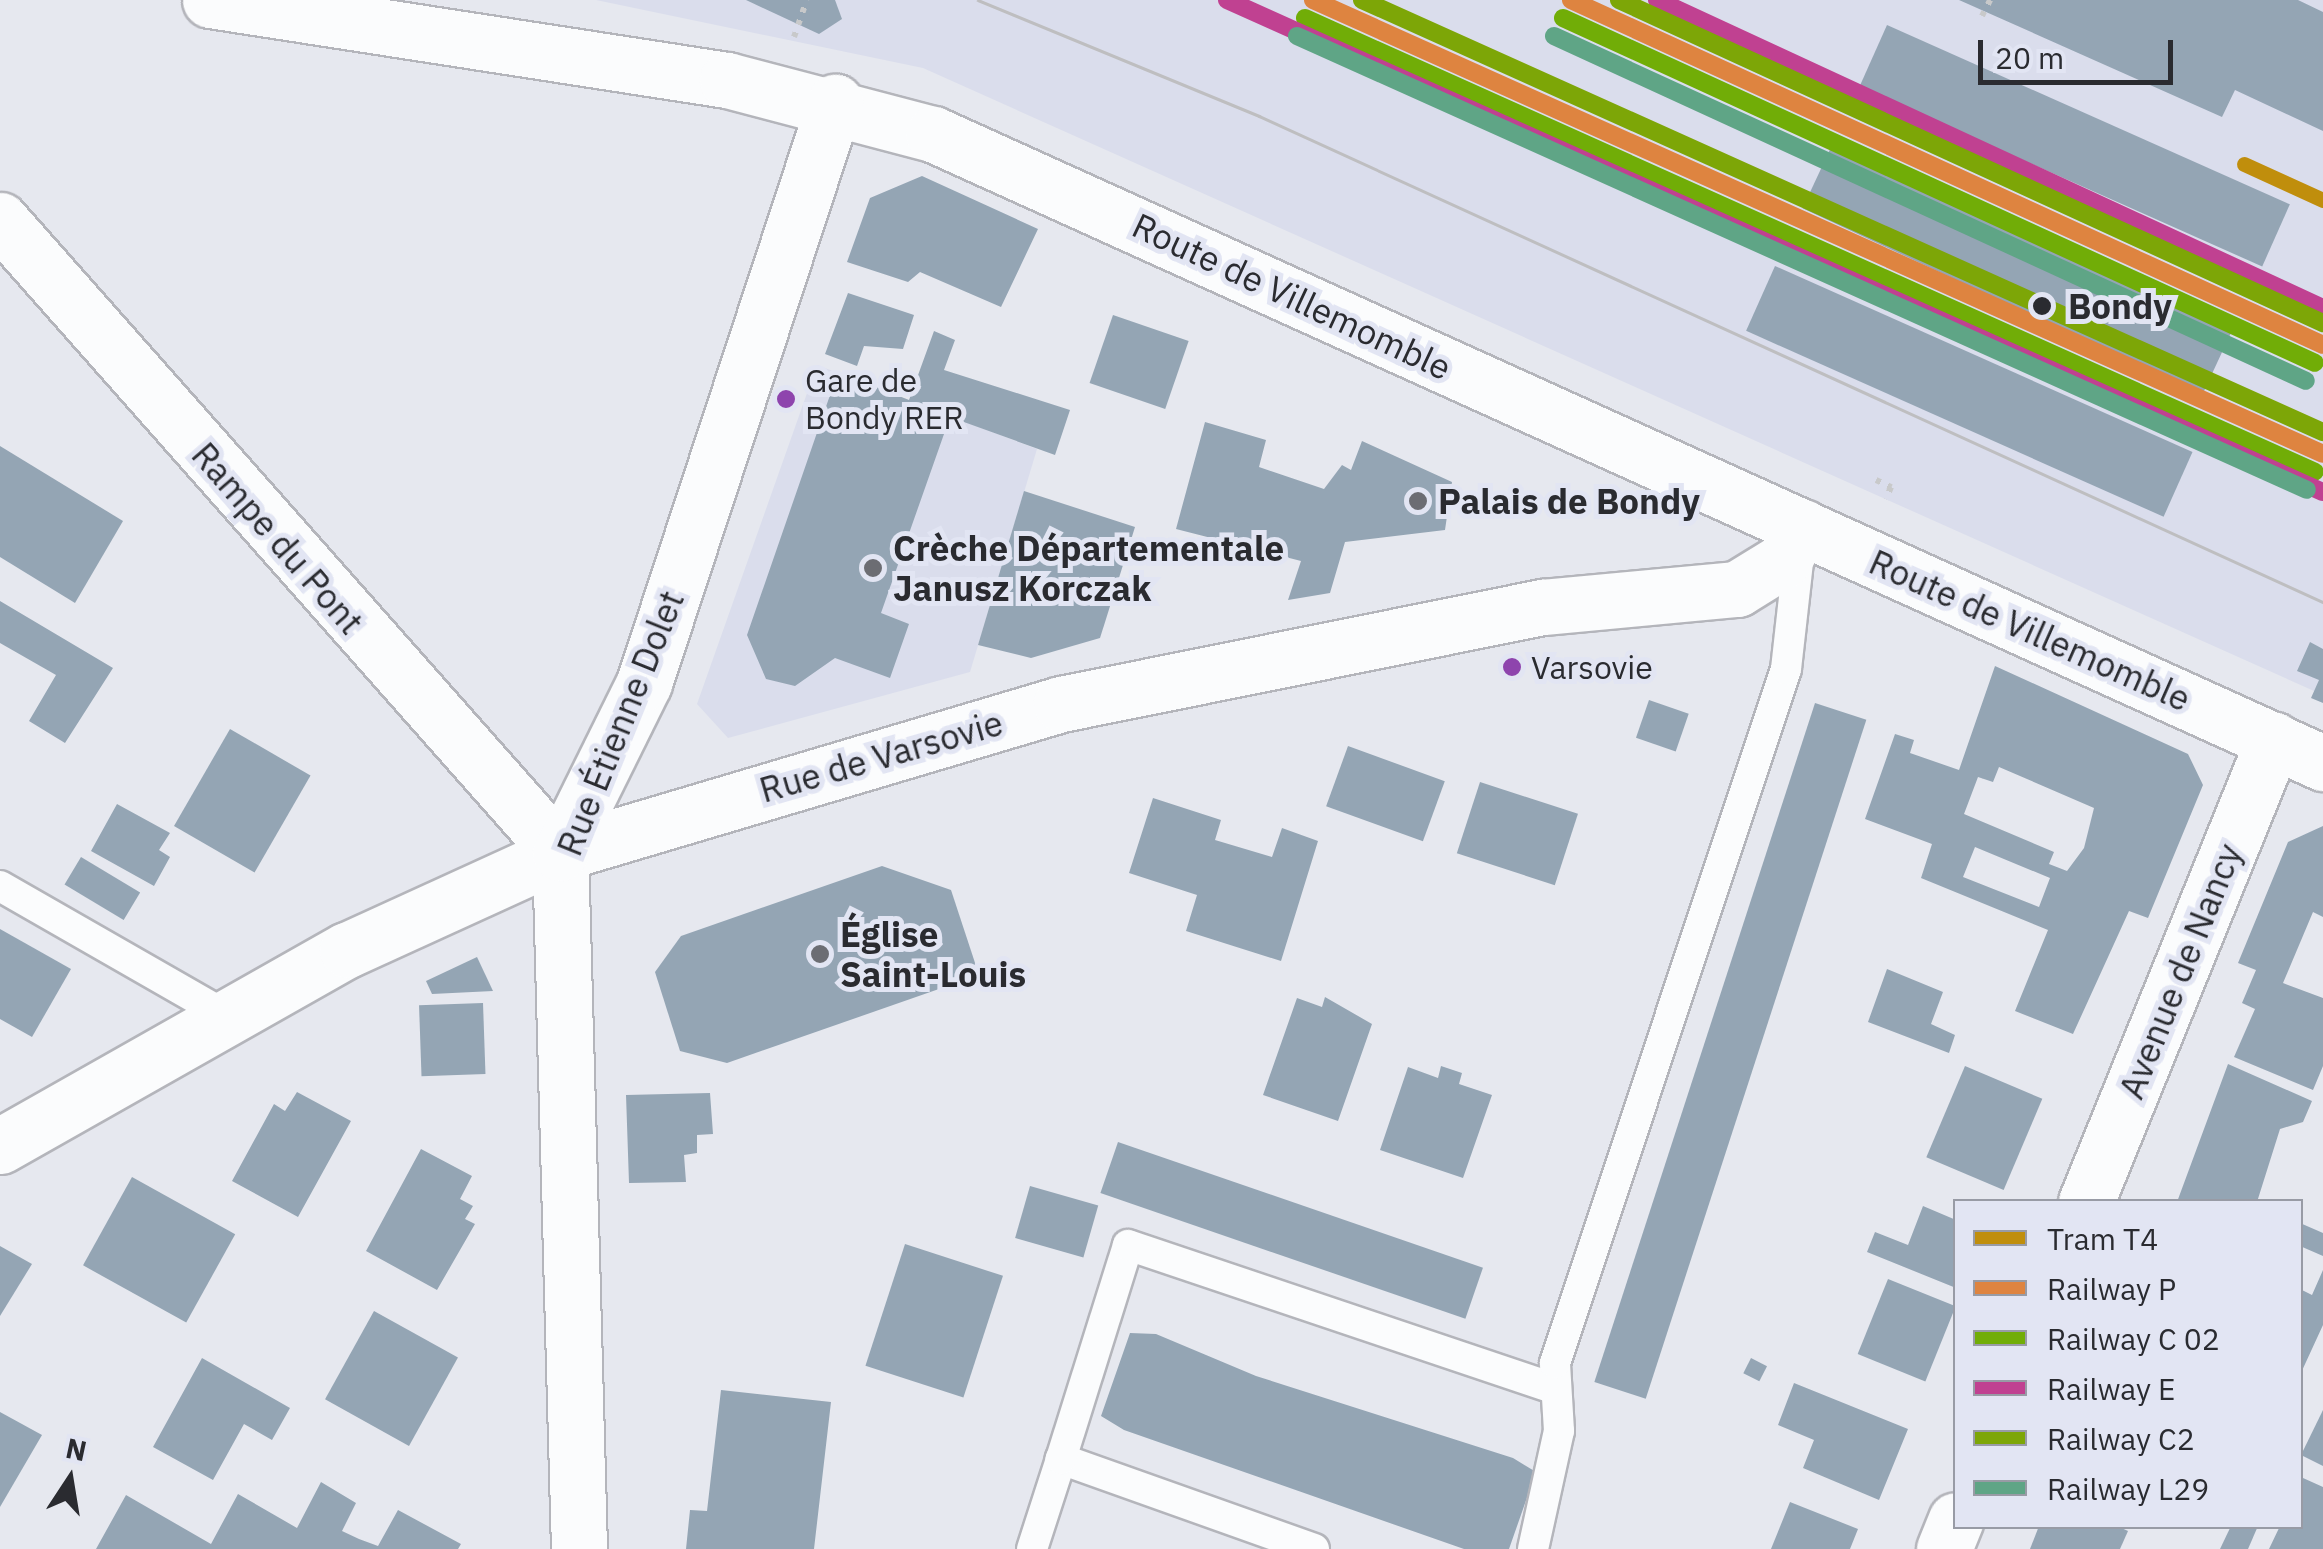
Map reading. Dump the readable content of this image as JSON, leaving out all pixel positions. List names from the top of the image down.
{
  "streets": {
    "street": [
      "Route de Villemomble",
      "Rampe du Pont",
      "Rue Étienne Dolet",
      "Rue de Varsovie",
      "Avenue de Nancy"
    ]
  },
  "crossings": [
    ["Route de Villemomble", "Rue Étienne Dolet"],
    ["Route de Villemomble", "Rue de Varsovie"],
    ["Route de Villemomble", "Avenue de Nancy"],
    ["Rampe du Pont", "Rue Étienne Dolet"],
    ["Rampe du Pont", "Rue de Varsovie"],
    ["Rue Étienne Dolet", "Rue de Varsovie"]
  ],
  "places": [
    "Bondy",
    "Gare de Bondy RER",
    "Palais de Bondy",
    "Crèche Départementale Janusz Korczak",
    "Varsovie",
    "Église Saint-Louis"
  ],
  "lines": [
    "rail line P",
    "rail line E",
    "rail line C2",
    "rail line L29",
    "tram line T4"
  ],
  "legend": [
    "Tram T4",
    "Railway P",
    "Railway C 02",
    "Railway E",
    "Railway C2",
    "Railway L29"
  ],
  "scale_bar": "20 m",
  "north": "top"
}
